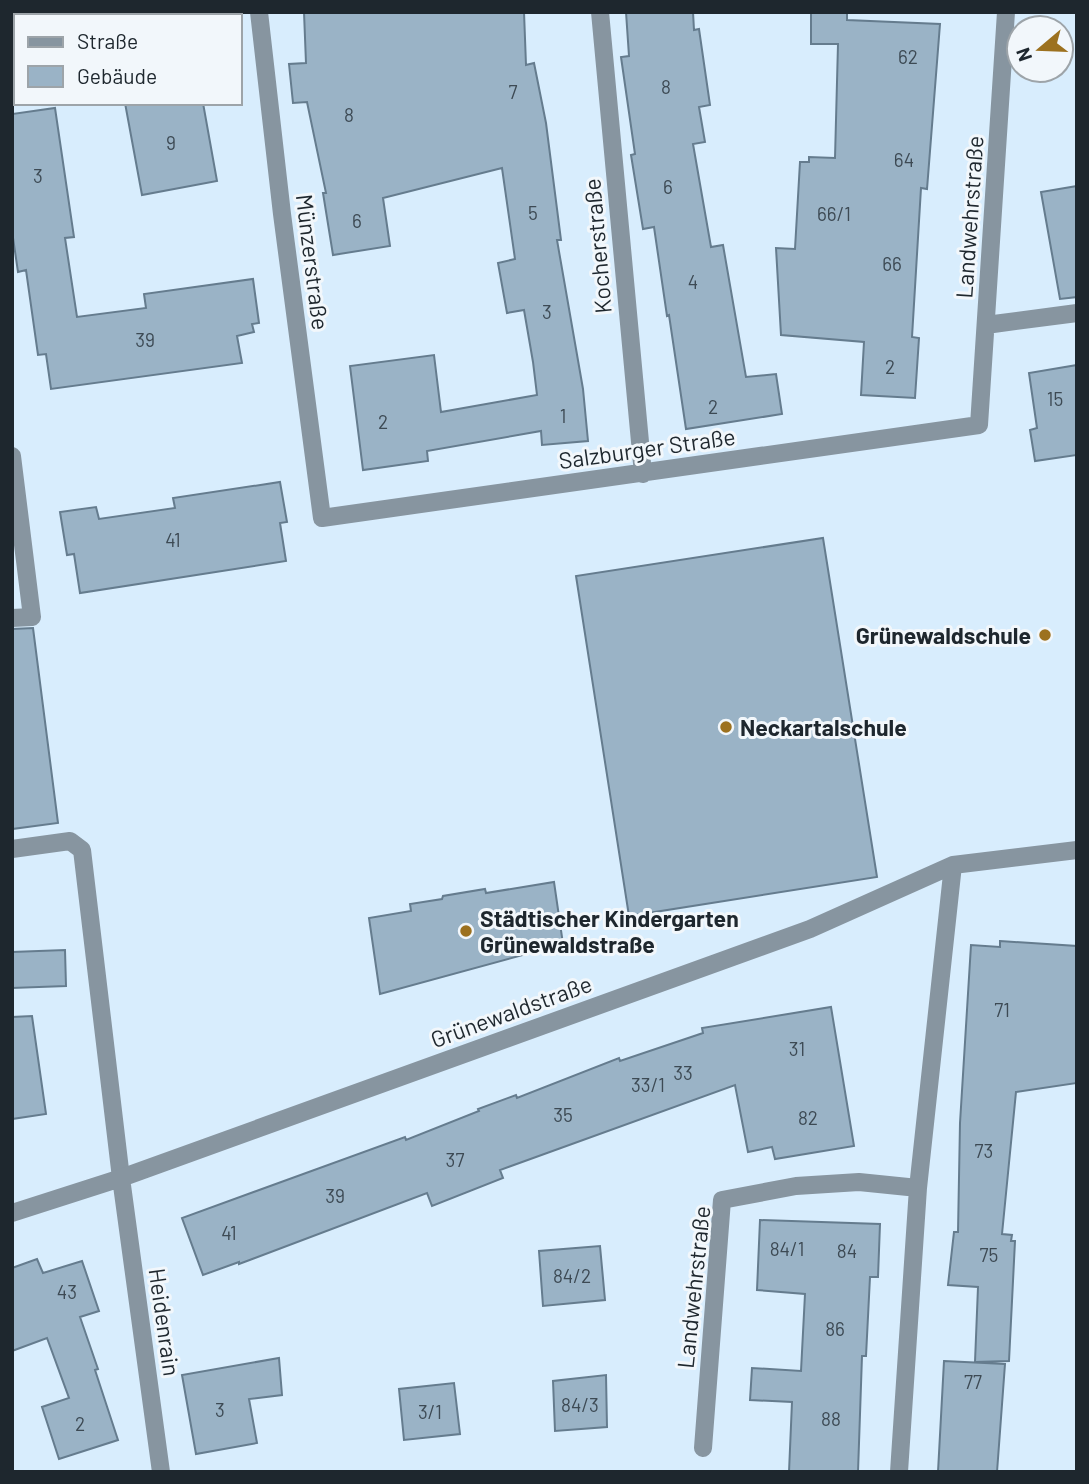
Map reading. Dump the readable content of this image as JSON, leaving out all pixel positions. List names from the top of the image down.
{
  "streets": {
    "street": [
      "Landwehrstraße",
      "Kocherstraße",
      "Münzerstraße",
      "Salzburger Straße",
      "Grünewaldstraße",
      "Heidenrain"
    ]
  },
  "crossings": [
    ["Landwehrstraße", "Salzburger Straße"],
    ["Kocherstraße", "Salzburger Straße"],
    ["Münzerstraße", "Salzburger Straße"],
    ["Grünewaldstraße", "Heidenrain"]
  ],
  "places": ["Grünewaldschule", "Neckartalschule", "Städtischer Kindergarten Grünewaldstraße"],
  "house_numbers": [
    "62",
    "8",
    "7",
    "8",
    "9",
    "64",
    "3",
    "6",
    "5",
    "66/1",
    "6",
    "66",
    "4",
    "3",
    "39",
    "2",
    "15",
    "2",
    "1",
    "2",
    "41",
    "71",
    "31",
    "33",
    "33/1",
    "35",
    "82",
    "73",
    "37",
    "39",
    "41",
    "84/1",
    "84",
    "75",
    "84/2",
    "43",
    "86",
    "77",
    "84/3",
    "3",
    "3/1",
    "88",
    "2"
  ],
  "legend": ["Straße", "Gebäude"],
  "north": "left"
}
